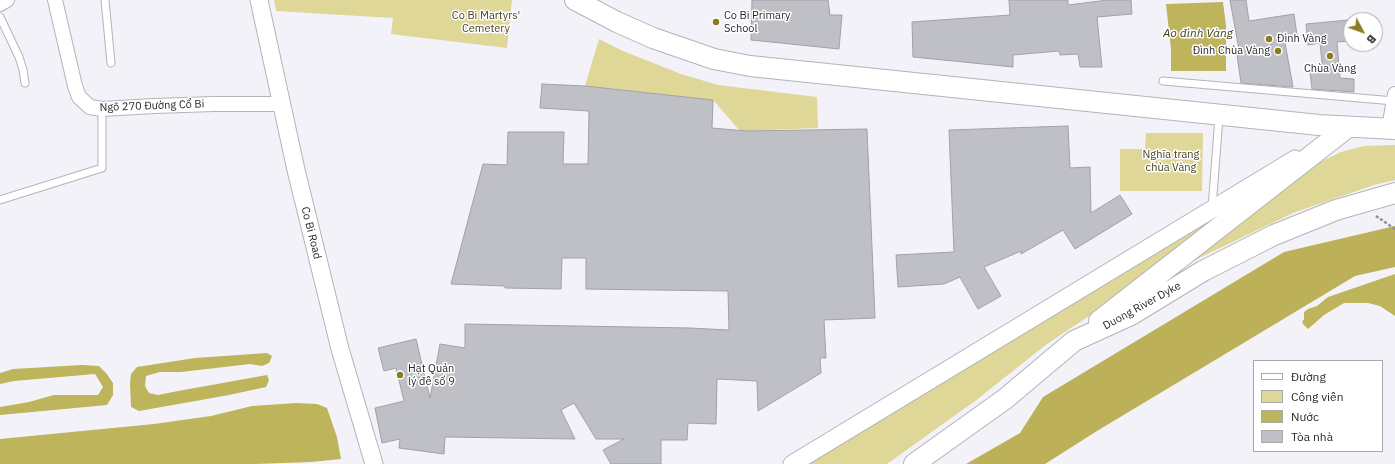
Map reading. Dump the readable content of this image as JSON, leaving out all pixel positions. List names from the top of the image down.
{
  "streets": {
    "main road": ["Duong River Dyke"],
    "street": ["Ngõ 270 Đường Cổ Bi", "Co Bi Road"]
  },
  "crossings": [
    ["Ngõ 270 Đường Cổ Bi", "Co Bi Road"]
  ],
  "water": ["Ao đình Vàng"],
  "parks": ["Co Bi Martyrs' Cemetery", "Nghĩa trang chùa Vàng"],
  "places": [
    "Co Bi Primary School",
    "Đình Vàng",
    "Đình Chùa Vàng",
    "Chùa Vàng",
    "Hạt Quản lý đê số 9"
  ],
  "legend": [
    "Đường",
    "Công viên",
    "Nước",
    "Tòa nhà"
  ],
  "north": "bottom right"
}
